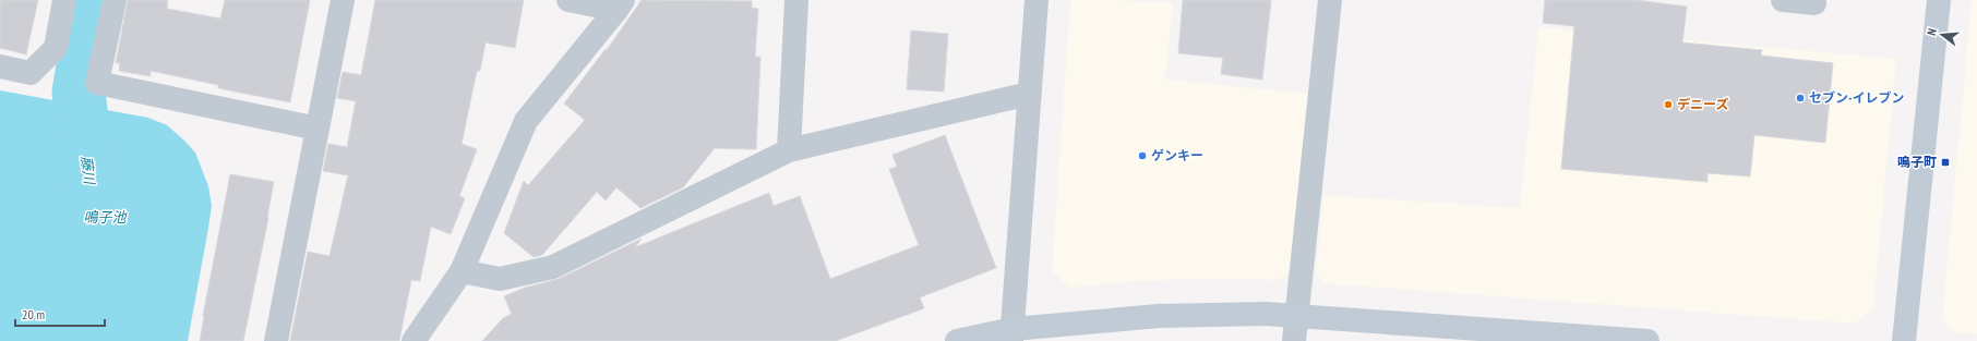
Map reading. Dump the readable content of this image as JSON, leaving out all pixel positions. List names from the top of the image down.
{
  "water": ["藤川", "鳴子池"],
  "places": {
    "other": ["セブン-イレブン", "デニーズ", "ゲンキー"],
    "transit": ["鳴子町"]
  },
  "scale_bar": "20 m",
  "north": "left"
}
